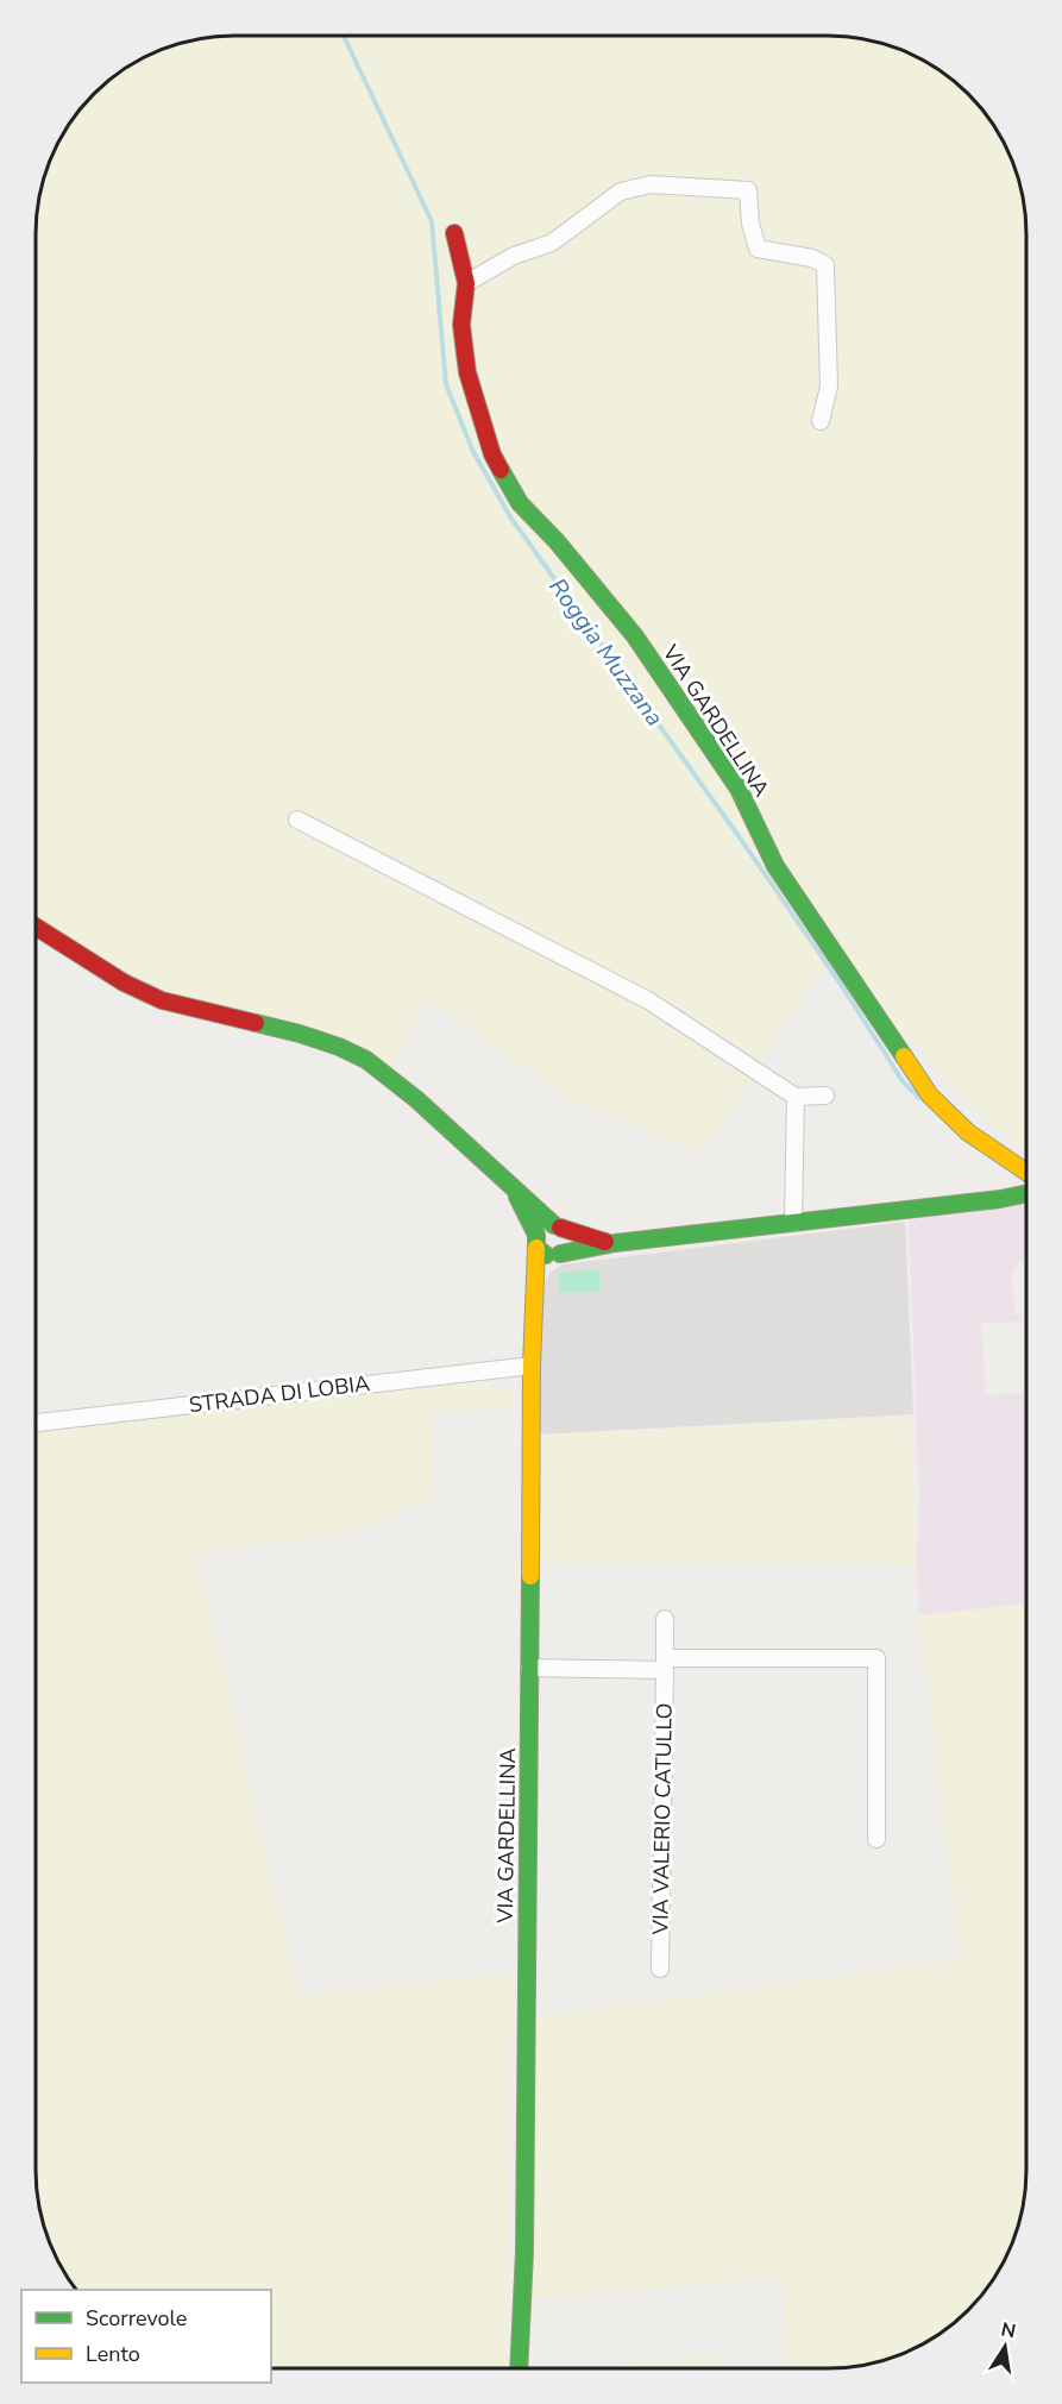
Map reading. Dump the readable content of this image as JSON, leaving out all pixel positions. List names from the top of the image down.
{
  "streets": {
    "street": ["VIA GARDELLINA", "STRADA DI LOBIA", "VIA VALERIO CATULLO"]
  },
  "crossings": [
    ["VIA GARDELLINA", "STRADA DI LOBIA"]
  ],
  "water": ["Roggia Muzzana"],
  "legend": ["Scorrevole", "Lento"],
  "north": "top"
}
